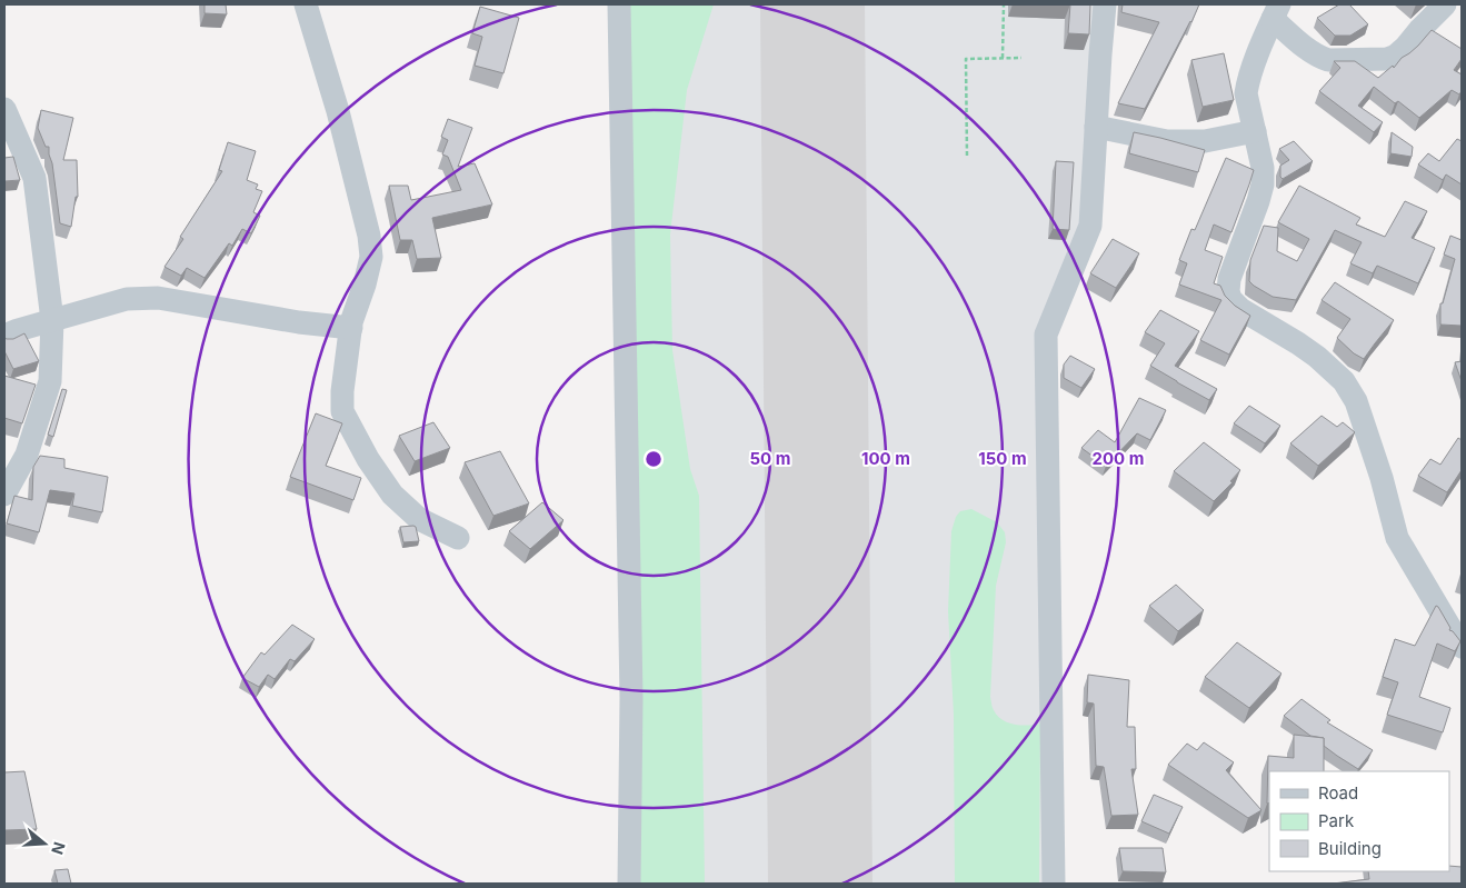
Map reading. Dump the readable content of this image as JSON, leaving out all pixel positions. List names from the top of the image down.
{
  "legend": ["Road", "Park", "Building"],
  "north": "right",
  "rings": [
    "50 m",
    "100 m",
    "150 m",
    "200 m"
  ]
}
